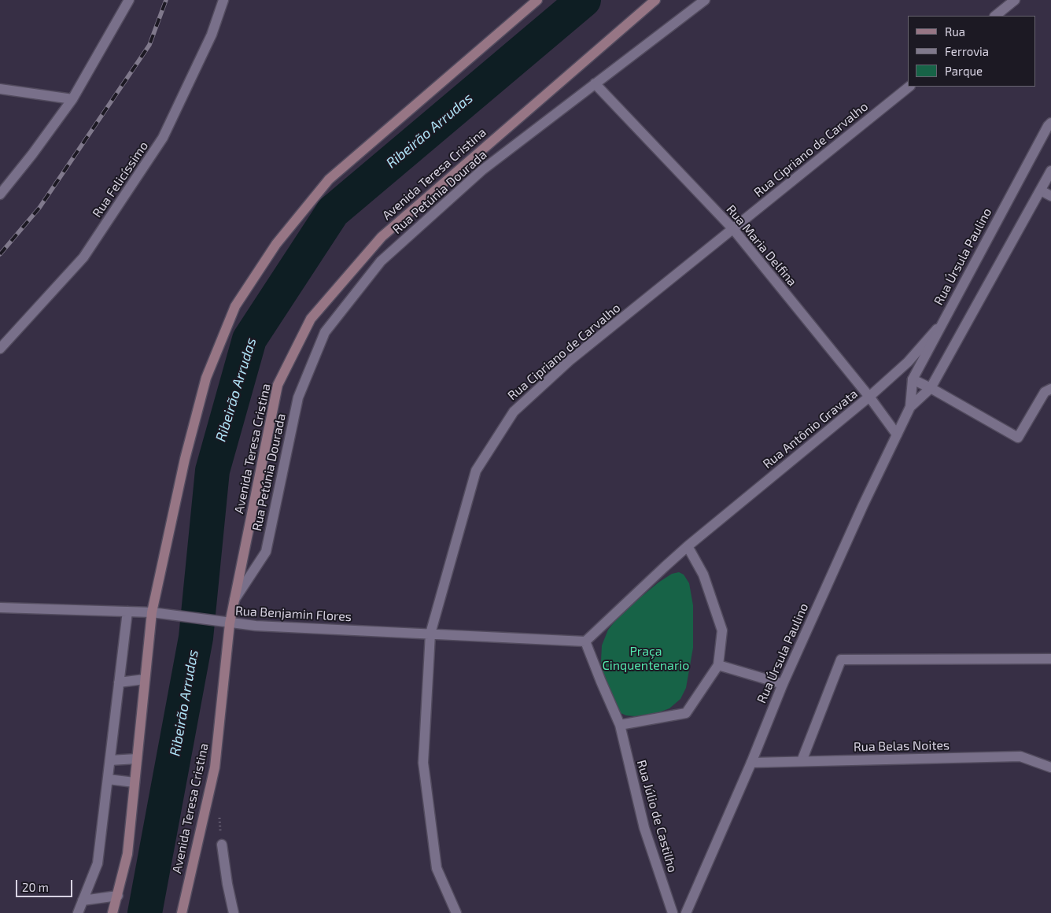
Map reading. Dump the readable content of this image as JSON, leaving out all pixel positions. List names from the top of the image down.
{
  "streets": {
    "main road": ["Avenida Teresa Cristina"],
    "street": [
      "Rua Cipriano de Carvalho",
      "Rua Felicíssimo",
      "Rua Petúnia Dourada",
      "Rua Maria Delfina",
      "Rua Úrsula Paulino",
      "Rua Antônio Gravata",
      "Rua Benjamin Flores",
      "Rua Belas Noites",
      "Rua Júlio de Castilho"
    ]
  },
  "crossings": [
    ["Rua Cipriano de Carvalho", "Rua Maria Delfina"],
    ["Rua Cipriano de Carvalho", "Rua Benjamin Flores"],
    ["Avenida Teresa Cristina", "Rua Petúnia Dourada"],
    ["Avenida Teresa Cristina", "Rua Benjamin Flores"],
    ["Rua Petúnia Dourada", "Rua Maria Delfina"],
    ["Rua Maria Delfina", "Rua Úrsula Paulino"],
    ["Rua Maria Delfina", "Rua Antônio Gravata"],
    ["Rua Úrsula Paulino", "Rua Antônio Gravata"],
    ["Rua Úrsula Paulino", "Rua Belas Noites"],
    ["Rua Antônio Gravata", "Rua Benjamin Flores"],
    ["Rua Antônio Gravata", "Rua Júlio de Castilho"],
    ["Rua Benjamin Flores", "Rua Júlio de Castilho"]
  ],
  "water": ["Ribeirão Arrudas"],
  "parks": ["Praça Cinquentenario"],
  "legend": ["Rua", "Ferrovia", "Parque"],
  "scale_bar": "20 m"
}
